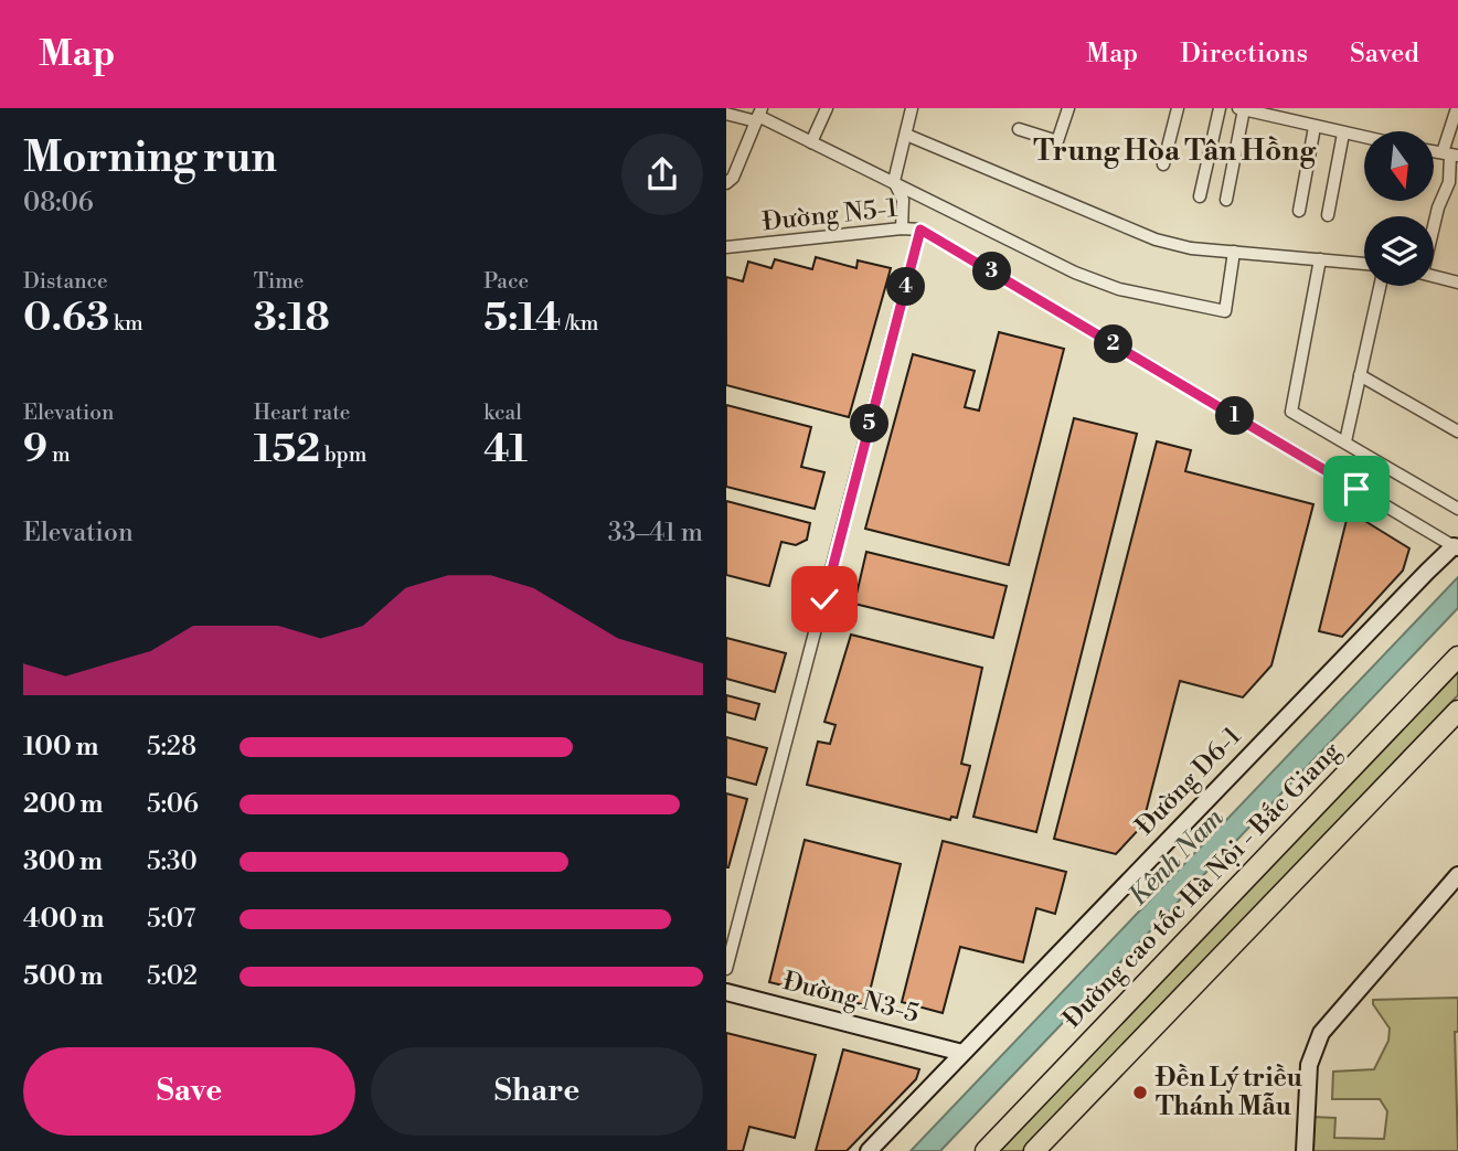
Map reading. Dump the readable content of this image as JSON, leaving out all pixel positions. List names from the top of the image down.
{
  "streets": {
    "highway": ["Đường cao tốc Hà Nội - Bắc Giang"],
    "street": ["Đường N5-1", "Đường D6-1", "Đường N3-5"]
  },
  "crossings": [
    ["Đường N5-1", "Đường D6-1"],
    ["Đường D6-1", "Đường N3-5"]
  ],
  "districts": ["Trung Hòa Tân Hồng"],
  "water": ["Kênh Nam"],
  "places": ["Đền Lý triều Thánh Mẫu"],
  "north": "bottom",
  "page": {
    "header": "Map",
    "nav": ["Map", "Directions", "Saved"],
    "heading": ["Morning run", "08:06"],
    "stats": [
      ["Distance", "0.63 km"],
      ["Time", "3:18"],
      ["Pace", "5:14 /km"],
      ["Elevation", "9 m"],
      ["Heart rate", "152 bpm"],
      ["kcal", "41"]
    ],
    "pins": [
      "3",
      "4",
      "2",
      "1",
      "5"
    ],
    "chart": ["Elevation", "33–41 m"],
    "list": [
      {
        "name": "100 m",
        "note": "5:28"
      },
      {
        "name": "200 m",
        "note": "5:06"
      },
      {
        "name": "300 m",
        "note": "5:30"
      },
      {
        "name": "400 m",
        "note": "5:07"
      },
      {
        "name": "500 m",
        "note": "5:02"
      }
    ],
    "buttons": ["Save", "Share"]
  }
}
